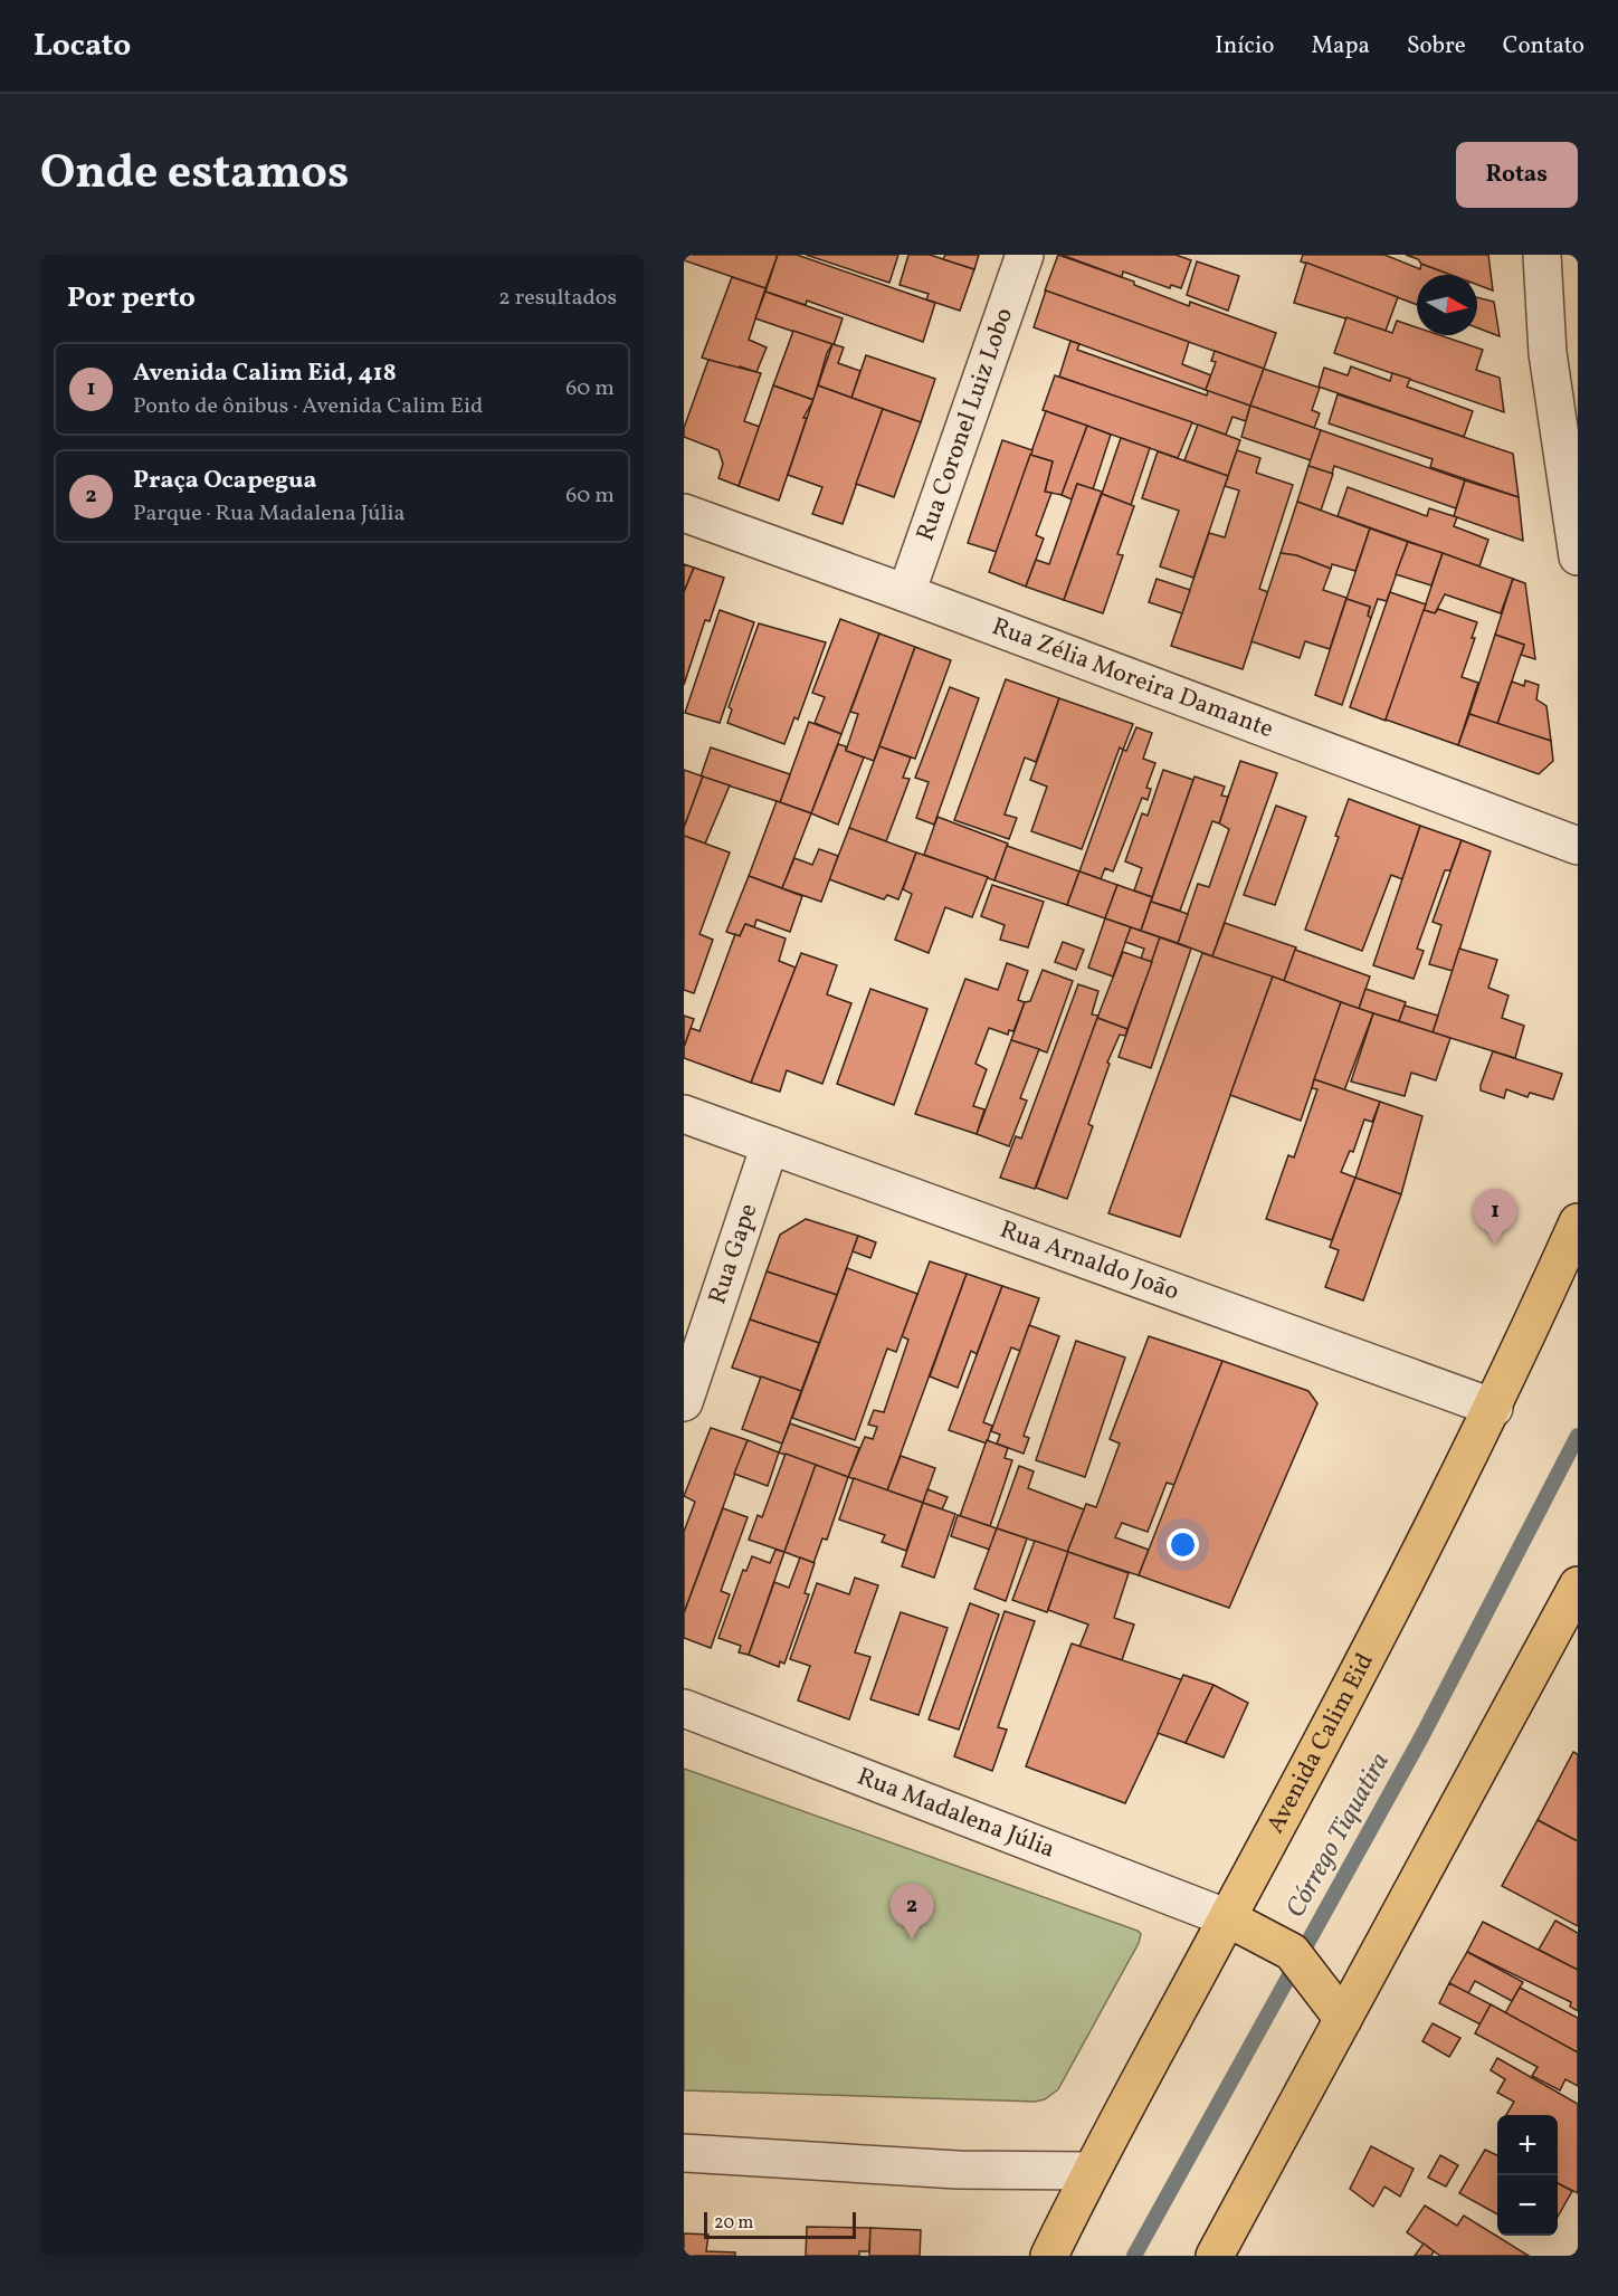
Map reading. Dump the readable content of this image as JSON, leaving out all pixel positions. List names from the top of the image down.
{
  "streets": {
    "main road": ["Avenida Calim Eid"],
    "street": [
      "Rua Coronel Luiz Lobo",
      "Rua Zélia Moreira Damante",
      "Rua Gape",
      "Rua Arnaldo João",
      "Rua Madalena Júlia"
    ]
  },
  "crossings": [
    ["Rua Coronel Luiz Lobo", "Rua Zélia Moreira Damante"],
    ["Rua Gape", "Rua Arnaldo João"],
    ["Rua Arnaldo João", "Avenida Calim Eid"],
    ["Avenida Calim Eid", "Rua Madalena Júlia"]
  ],
  "water": ["Córrego Tiquatira"],
  "scale_bar": "20 m",
  "north": "right",
  "page": {
    "header": "Locato",
    "nav": [
      "Início",
      "Mapa",
      "Sobre",
      "Contato"
    ],
    "title": "Onde estamos",
    "buttons": "Rotas",
    "heading": ["Por perto", "2 resultados"],
    "list": [
      {
        "mark": "1",
        "name": "Avenida Calim Eid, 418",
        "note": "Ponto de ônibus · Avenida Calim Eid",
        "value": "60 m"
      },
      {
        "mark": "2",
        "name": "Praça Ocapegua",
        "note": "Parque · Rua Madalena Júlia",
        "value": "60 m"
      }
    ],
    "pins": ["1", "2"],
    "map_buttons": ["+", "−"],
    "scale": "20 m"
  }
}
